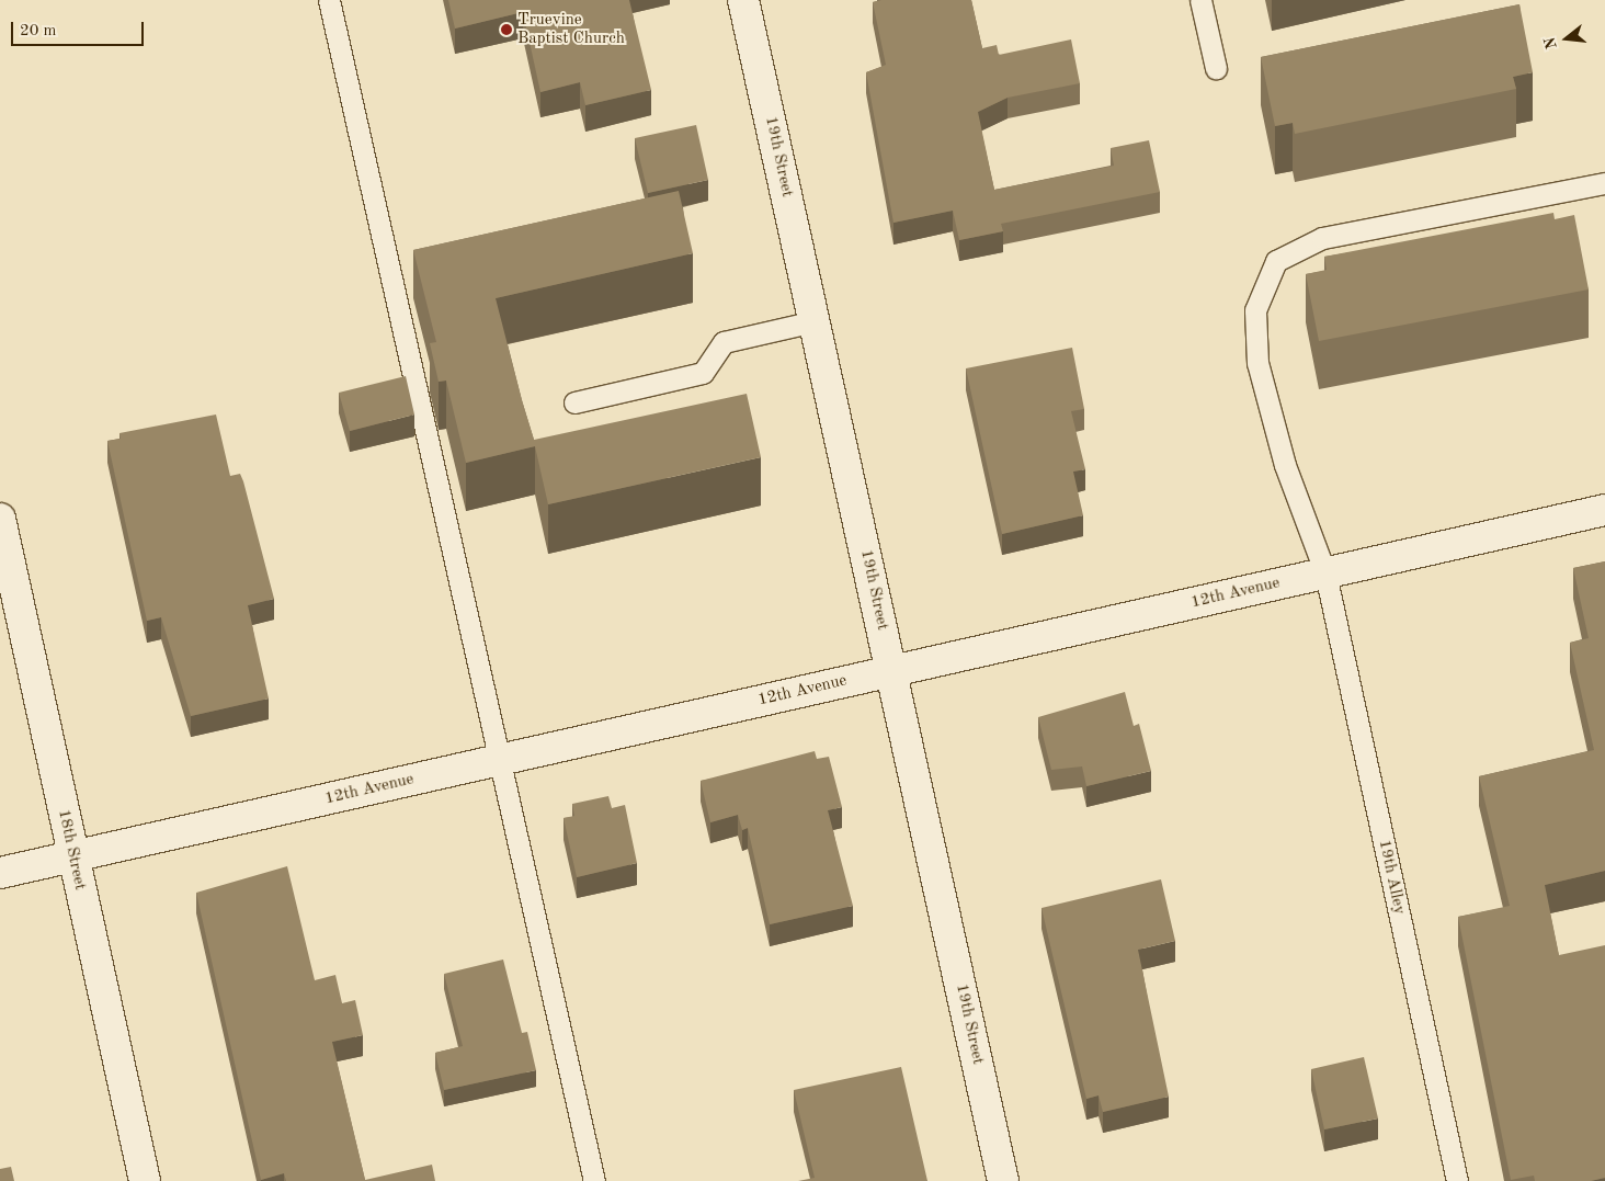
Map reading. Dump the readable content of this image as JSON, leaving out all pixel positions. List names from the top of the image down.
{
  "streets": {
    "street": ["19th Street", "12th Avenue", "18th Street"],
    "lane": ["19th Alley"]
  },
  "crossings": [
    ["19th Street", "12th Avenue"],
    ["12th Avenue", "18th Street"],
    ["12th Avenue", "19th Alley"]
  ],
  "places": ["Truevine Baptist Church"],
  "scale_bar": "20 m",
  "north": "left"
}
